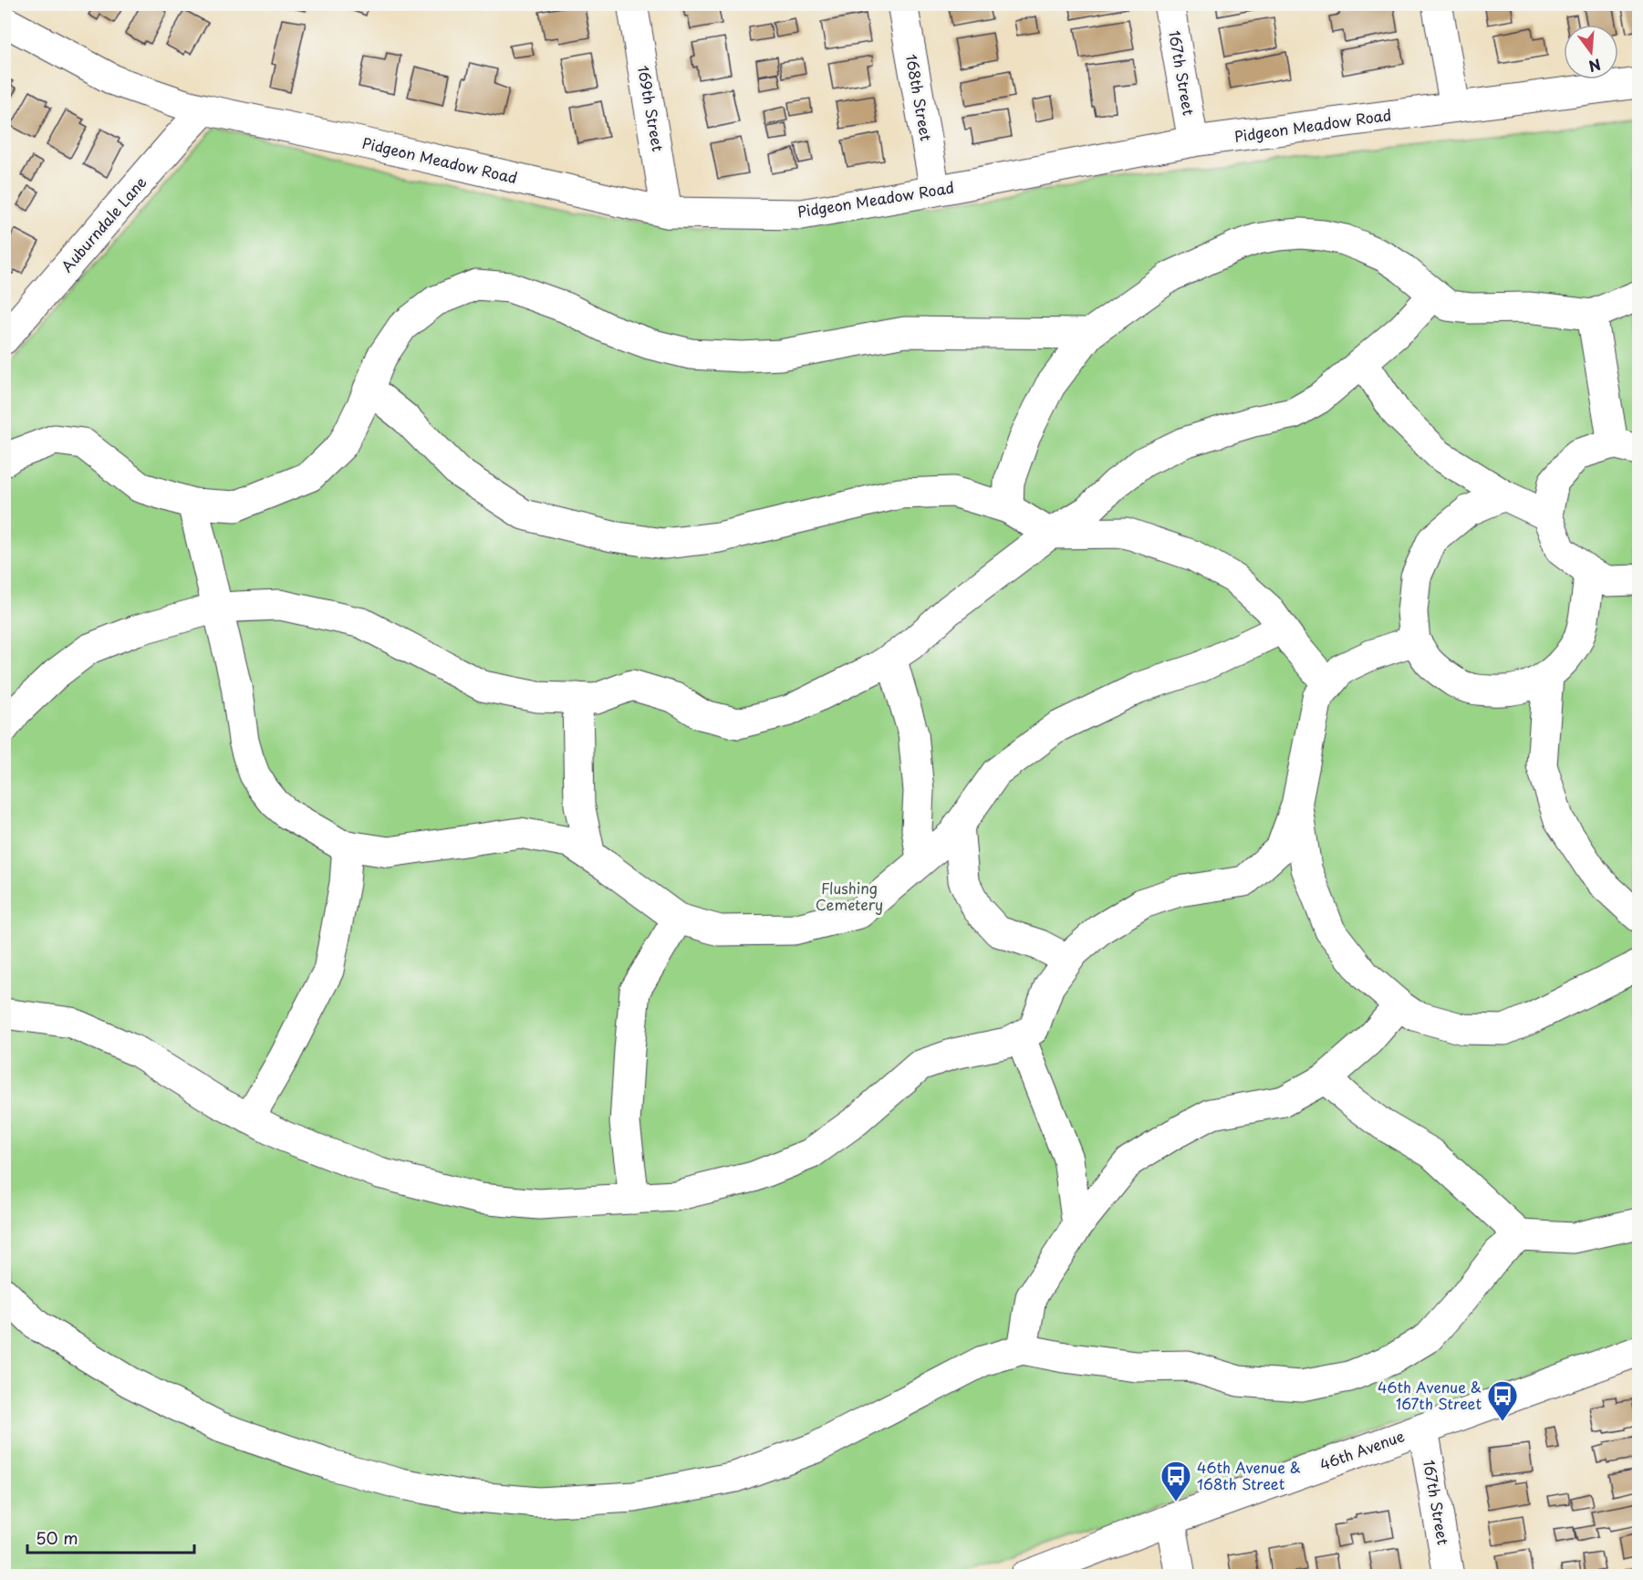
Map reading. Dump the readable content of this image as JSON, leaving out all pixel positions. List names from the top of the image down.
{
  "streets": {
    "street": [
      "167th Street",
      "168th Street",
      "169th Street",
      "Pidgeon Meadow Road",
      "Auburndale Lane",
      "46th Avenue"
    ]
  },
  "crossings": [
    ["167th Street", "Pidgeon Meadow Road"],
    ["167th Street", "46th Avenue"],
    ["168th Street", "Pidgeon Meadow Road"],
    ["169th Street", "Pidgeon Meadow Road"],
    ["Pidgeon Meadow Road", "Auburndale Lane"]
  ],
  "parks": ["Flushing Cemetery"],
  "places": {
    "bus stop": ["46th Avenue & 167th Street", "46th Avenue & 168th Street"]
  },
  "scale_bar": "50 m",
  "north": "bottom"
}
